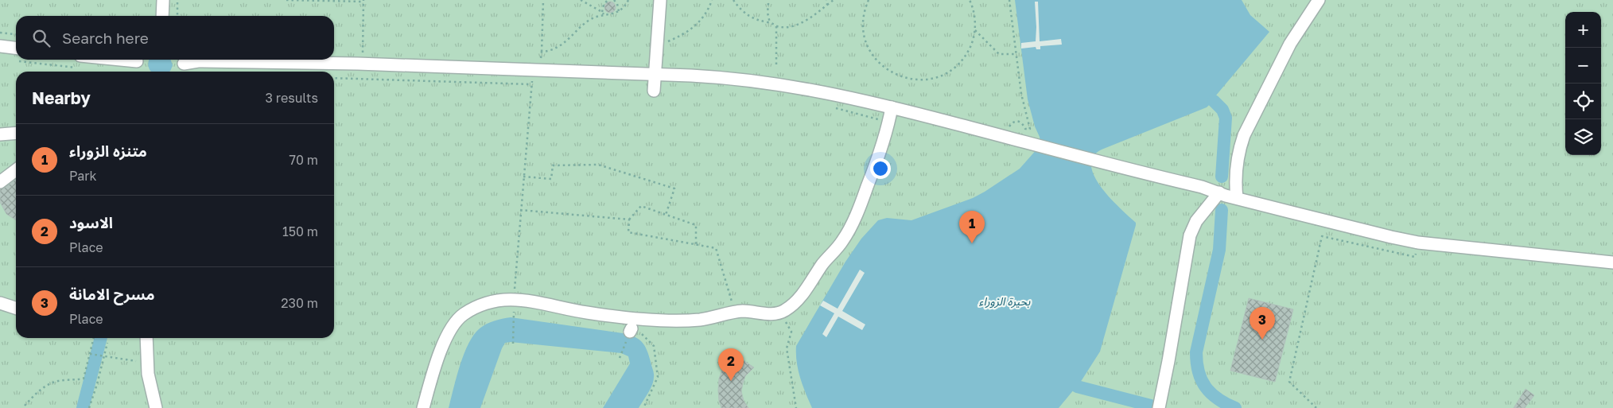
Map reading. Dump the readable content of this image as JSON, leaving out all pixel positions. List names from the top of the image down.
{
  "water": ["بحيرة الزوراء"],
  "page": {
    "map_buttons": ["+", "−"],
    "search": "Search here",
    "heading": ["Nearby", "3 results"],
    "list": [
      {
        "mark": "1",
        "name": "متنزه الزوراء",
        "note": "Park",
        "value": "70 m"
      },
      {
        "mark": "2",
        "name": "الاسود",
        "note": "Place",
        "value": "150 m"
      },
      {
        "mark": "3",
        "name": "مسرح الامانة",
        "note": "Place",
        "value": "230 m"
      }
    ],
    "pins": ["1", "3", "2"]
  }
}
